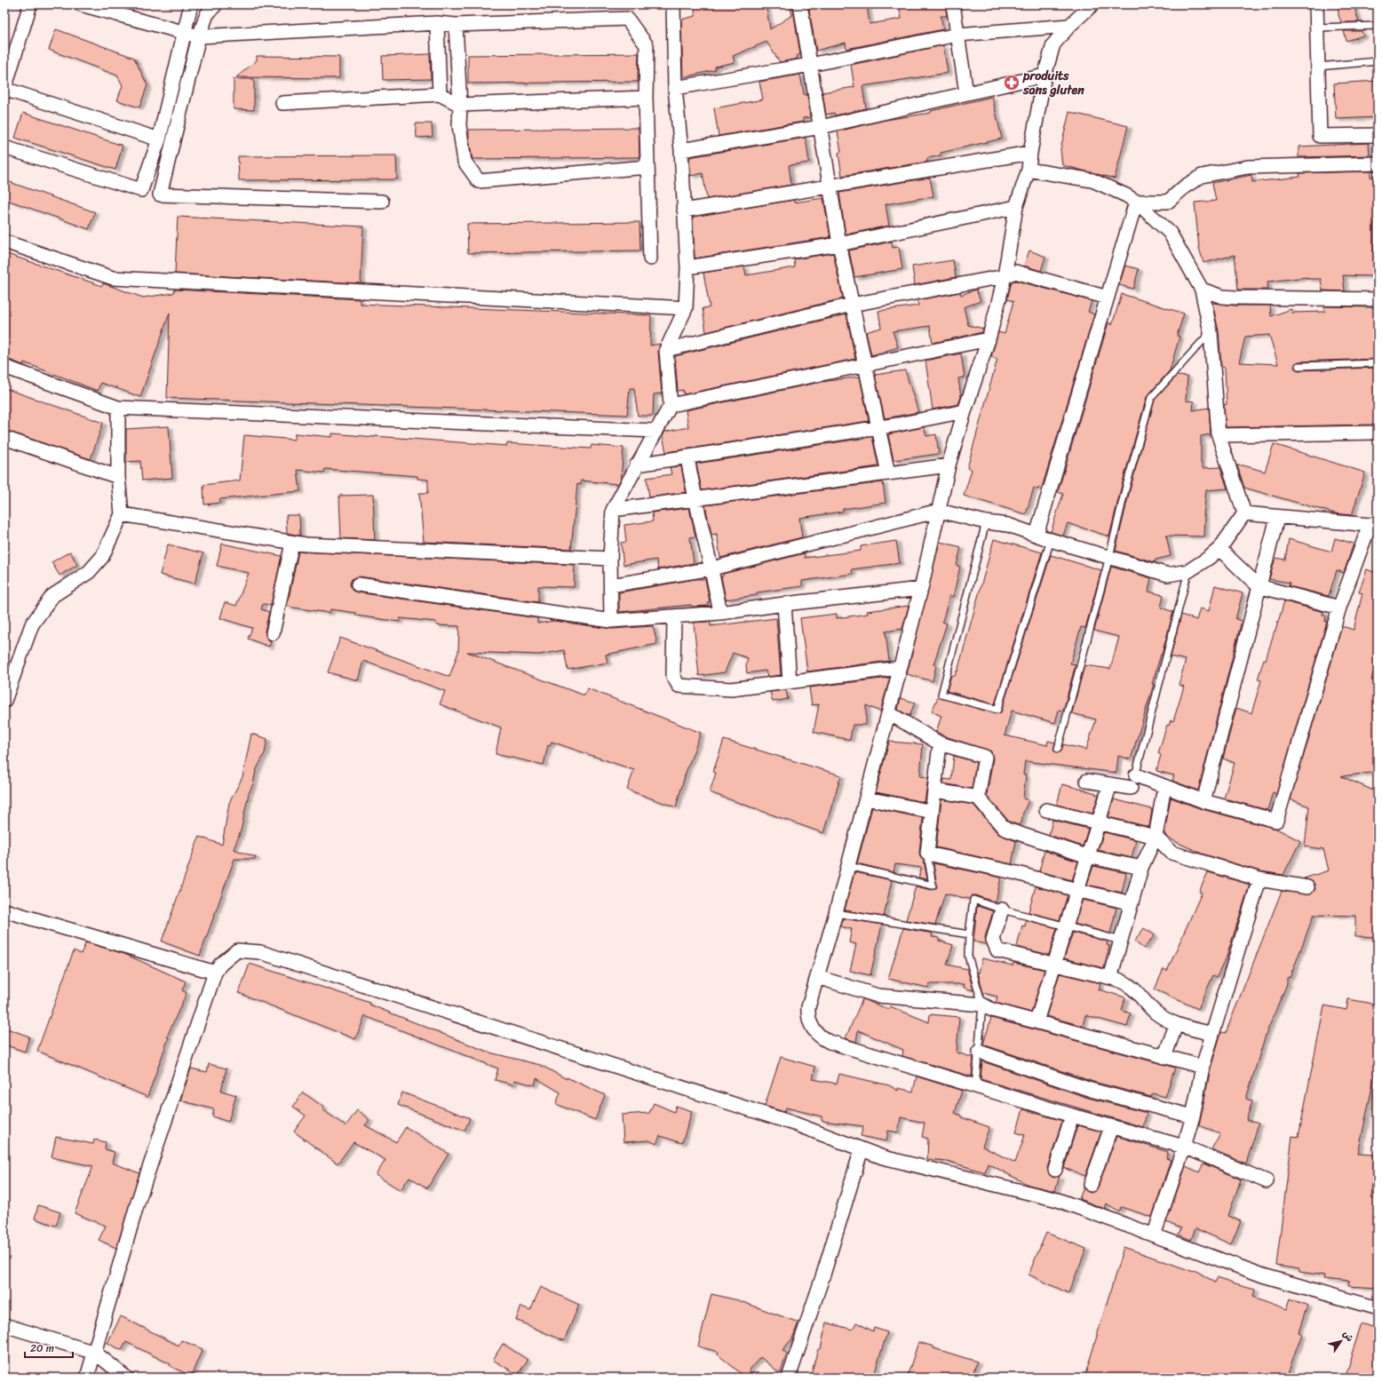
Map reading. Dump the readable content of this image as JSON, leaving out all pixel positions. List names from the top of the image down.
{
  "places": {
    "pharmacy": ["produits sans gluten"]
  },
  "scale_bar": "20 m",
  "north": "top right"
}
